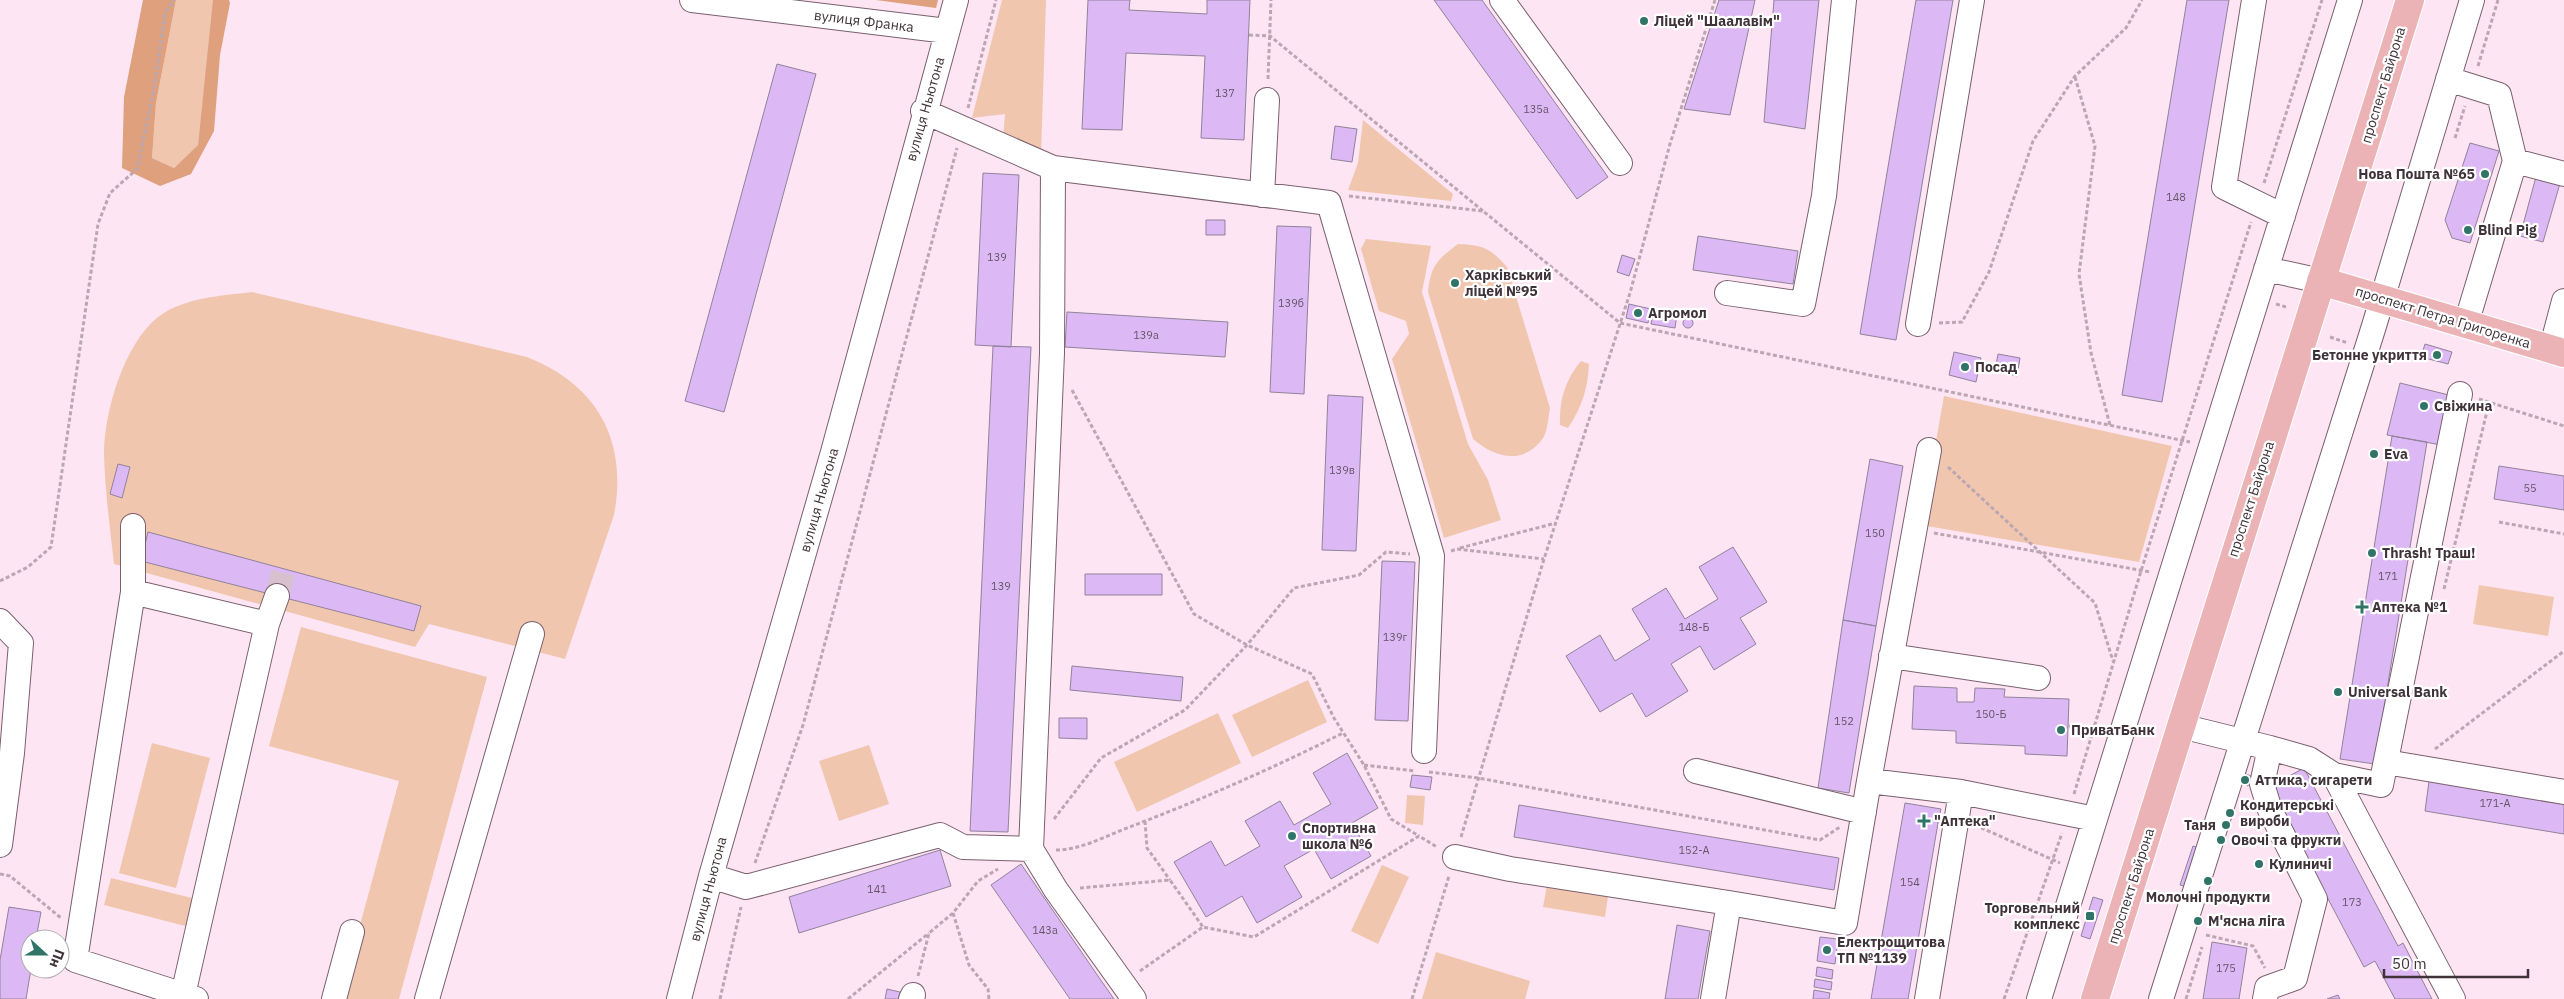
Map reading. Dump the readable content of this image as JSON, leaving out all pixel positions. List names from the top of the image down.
{
  "streets": {
    "main road": ["проспект Байрона", "проспект Петра Григоренка"],
    "street": ["вулиця Франка", "вулиця Ньютона"]
  },
  "crossings": [
    ["вулиця Франка", "вулиця Ньютона"],
    ["проспект Байрона", "проспект Петра Григоренка"]
  ],
  "places": {
    "other": [
      "Ліцей \"Шаалавім\"",
      "Нова Пошта №65",
      "Blind Pig",
      "Харківський ліцей №95",
      "Агромол",
      "Бетонне укриття",
      "Посад",
      "Свіжина",
      "Eva",
      "Thrash! Траш!",
      "Universal Bank",
      "ПриватБанк",
      "Аттика, сигарети",
      "Кондитерські вироби",
      "Таня",
      "Спортивна школа №6",
      "Овочі та фрукти",
      "Кулиничі",
      "Молочні продукти",
      "М'ясна ліга",
      "Електрощитова ТП №1139"
    ],
    "health": ["Аптека №1", "\"Аптека\""],
    "transit": ["Торговельний комплекс"]
  },
  "house_numbers": [
    "137",
    "135а",
    "148",
    "139",
    "139б",
    "139а",
    "139в",
    "55",
    "150",
    "171",
    "139",
    "148-Б",
    "139г",
    "150-Б",
    "152",
    "171-А",
    "152-А",
    "154",
    "141",
    "173",
    "143а",
    "175"
  ],
  "scale_bar": "50 m",
  "north": "right"
}
